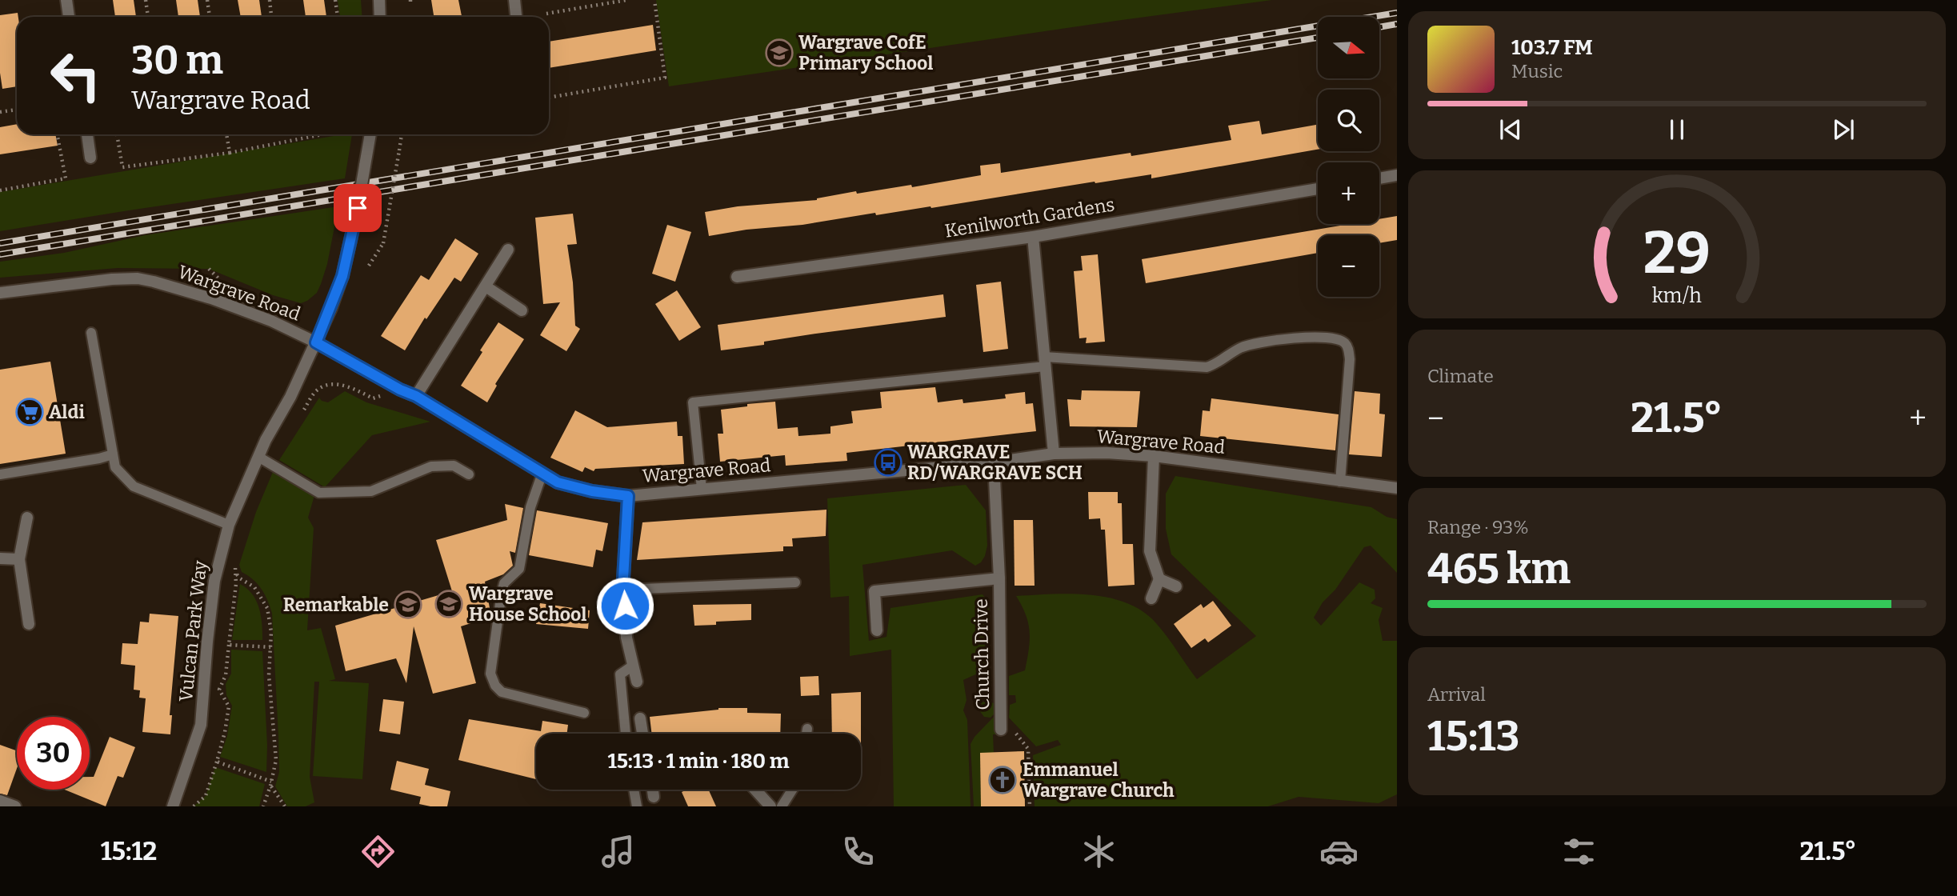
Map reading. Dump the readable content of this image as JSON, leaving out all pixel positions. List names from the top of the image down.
{
  "streets": {
    "street": [
      "Kenilworth Gardens",
      "Wargrave Road",
      "Vulcan Park Way",
      "Church Drive"
    ]
  },
  "crossings": [
    ["Wargrave Road", "Vulcan Park Way"],
    ["Wargrave Road", "Church Drive"]
  ],
  "places": {
    "school or university": ["Wargrave CofE Primary School", "Wargrave House School", "Remarkable"],
    "supermarket": ["Aldi"],
    "bus stop": ["WARGRAVE RD/WARGRAVE SCH"],
    "church": ["Emmanuel Wargrave Church"]
  },
  "north": "right",
  "page": {
    "map_buttons": ["+", "−"],
    "turn": ["30 m", "Wargrave Road"],
    "song": ["103.7 FM", "Music"],
    "tile": [
      "Climate",
      ["Range · 93%", "465 km"],
      ["Arrival", "15:13"]
    ],
    "heat": ["−", "21.5°", "+"],
    "limit": "30",
    "trip": "15:13 · 1 min · 180 m",
    "tabs": ["15:12", "21.5°"],
    "gauge": ["29", "km/h"]
  }
}
